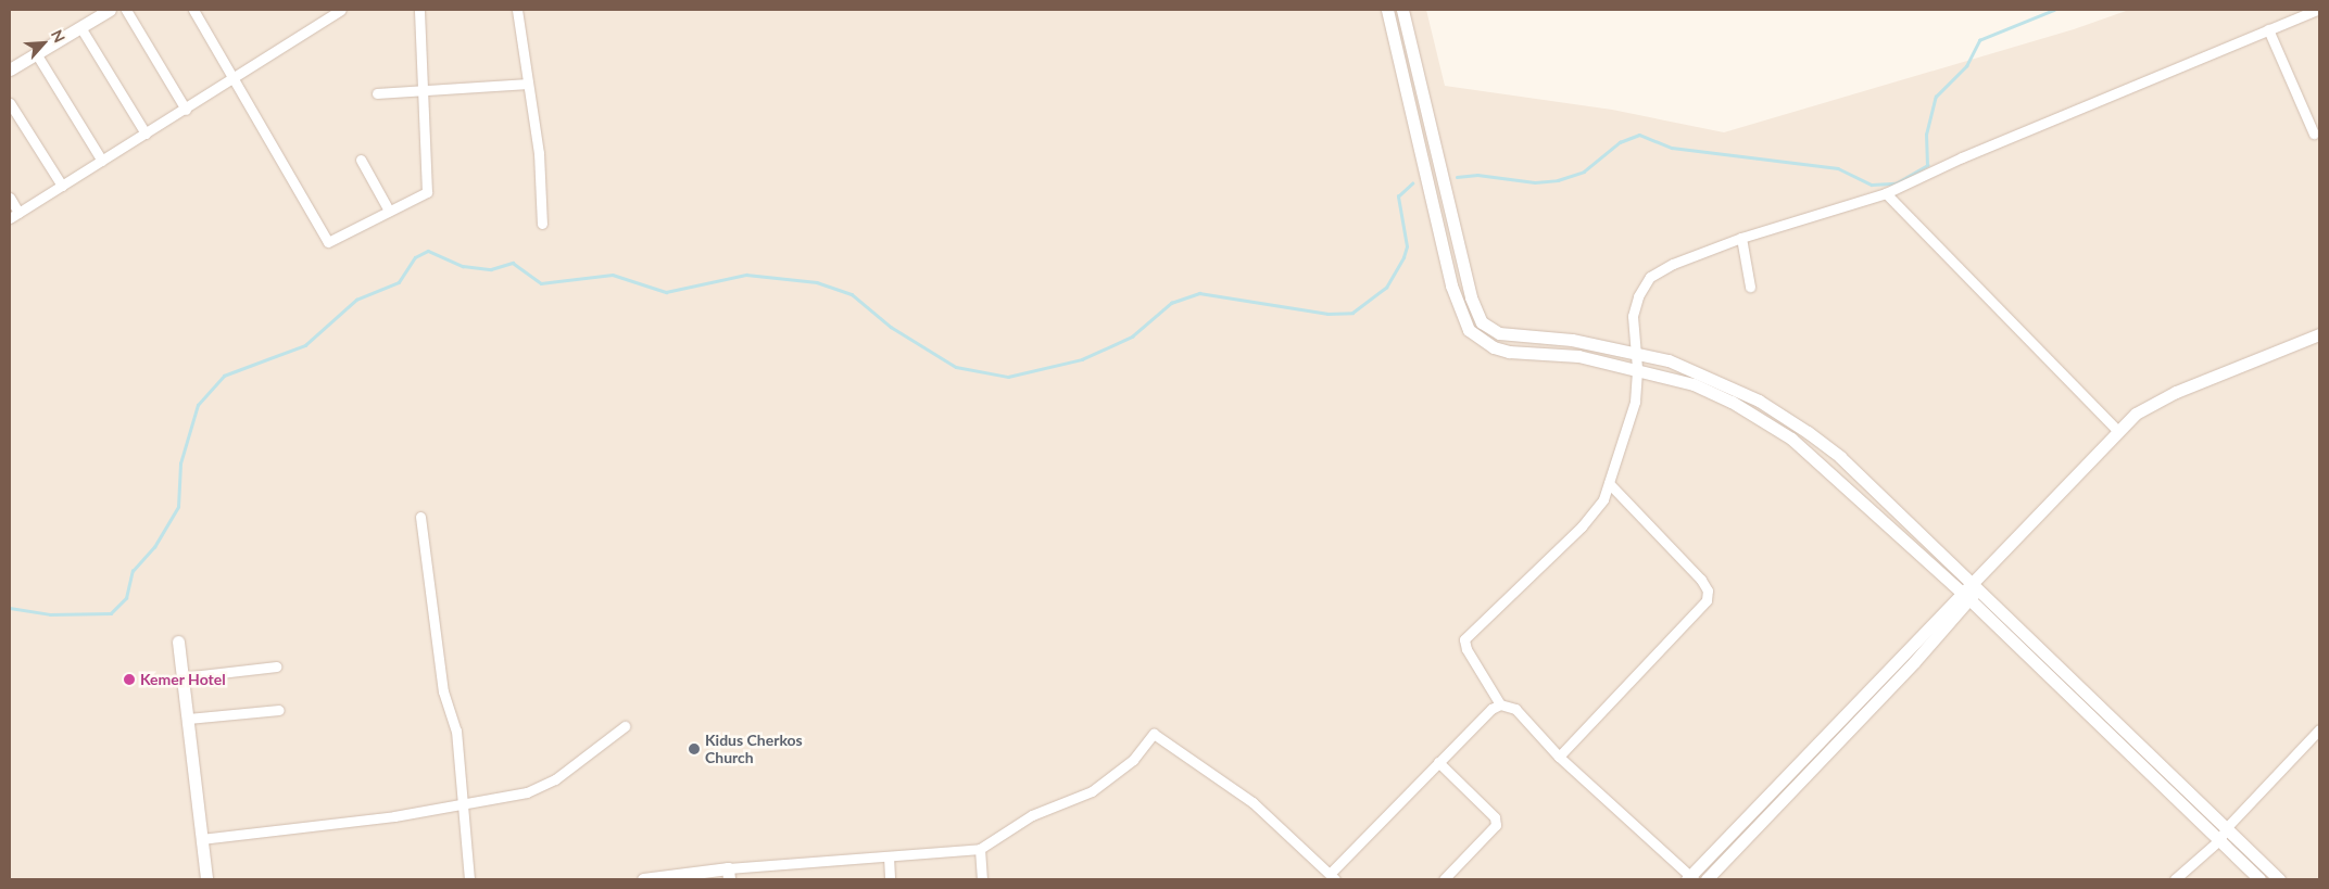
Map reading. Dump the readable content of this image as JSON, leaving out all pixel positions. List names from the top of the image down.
{
  "places": ["Kemer Hotel", "Kidus Cherkos Church"],
  "north": "top right"
}
